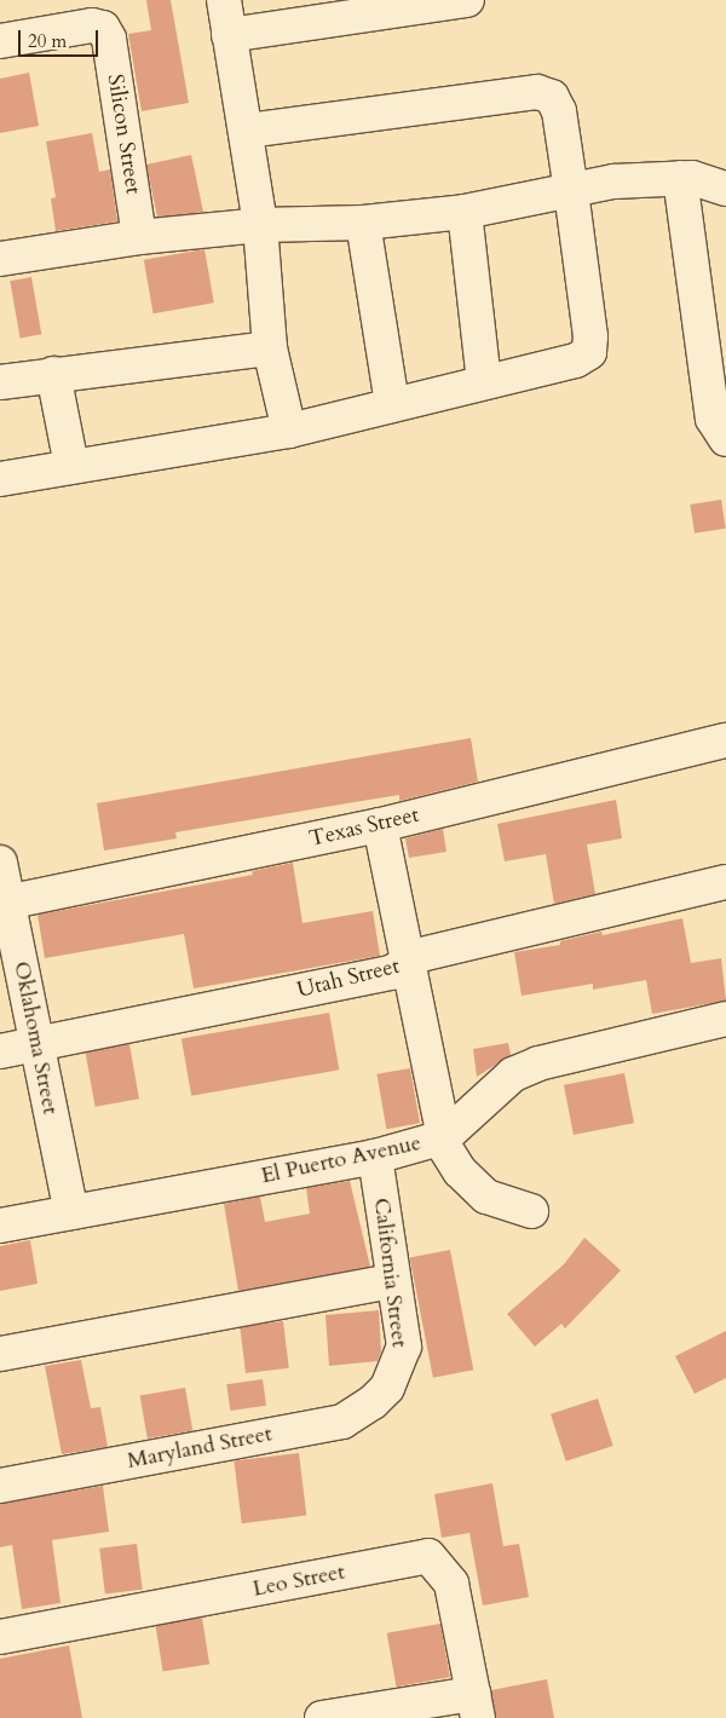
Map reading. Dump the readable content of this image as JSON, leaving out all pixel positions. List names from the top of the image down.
{
  "streets": {
    "street": [
      "Silicon Street",
      "Texas Street",
      "Utah Street",
      "Oklahoma Street",
      "El Puerto Avenue",
      "California Street",
      "Maryland Street",
      "Leo Street"
    ]
  },
  "crossings": [
    ["Texas Street", "Oklahoma Street"],
    ["Utah Street", "Oklahoma Street"],
    ["Oklahoma Street", "El Puerto Avenue"],
    ["El Puerto Avenue", "California Street"],
    ["California Street", "Maryland Street"]
  ],
  "scale_bar": "20 m"
}
